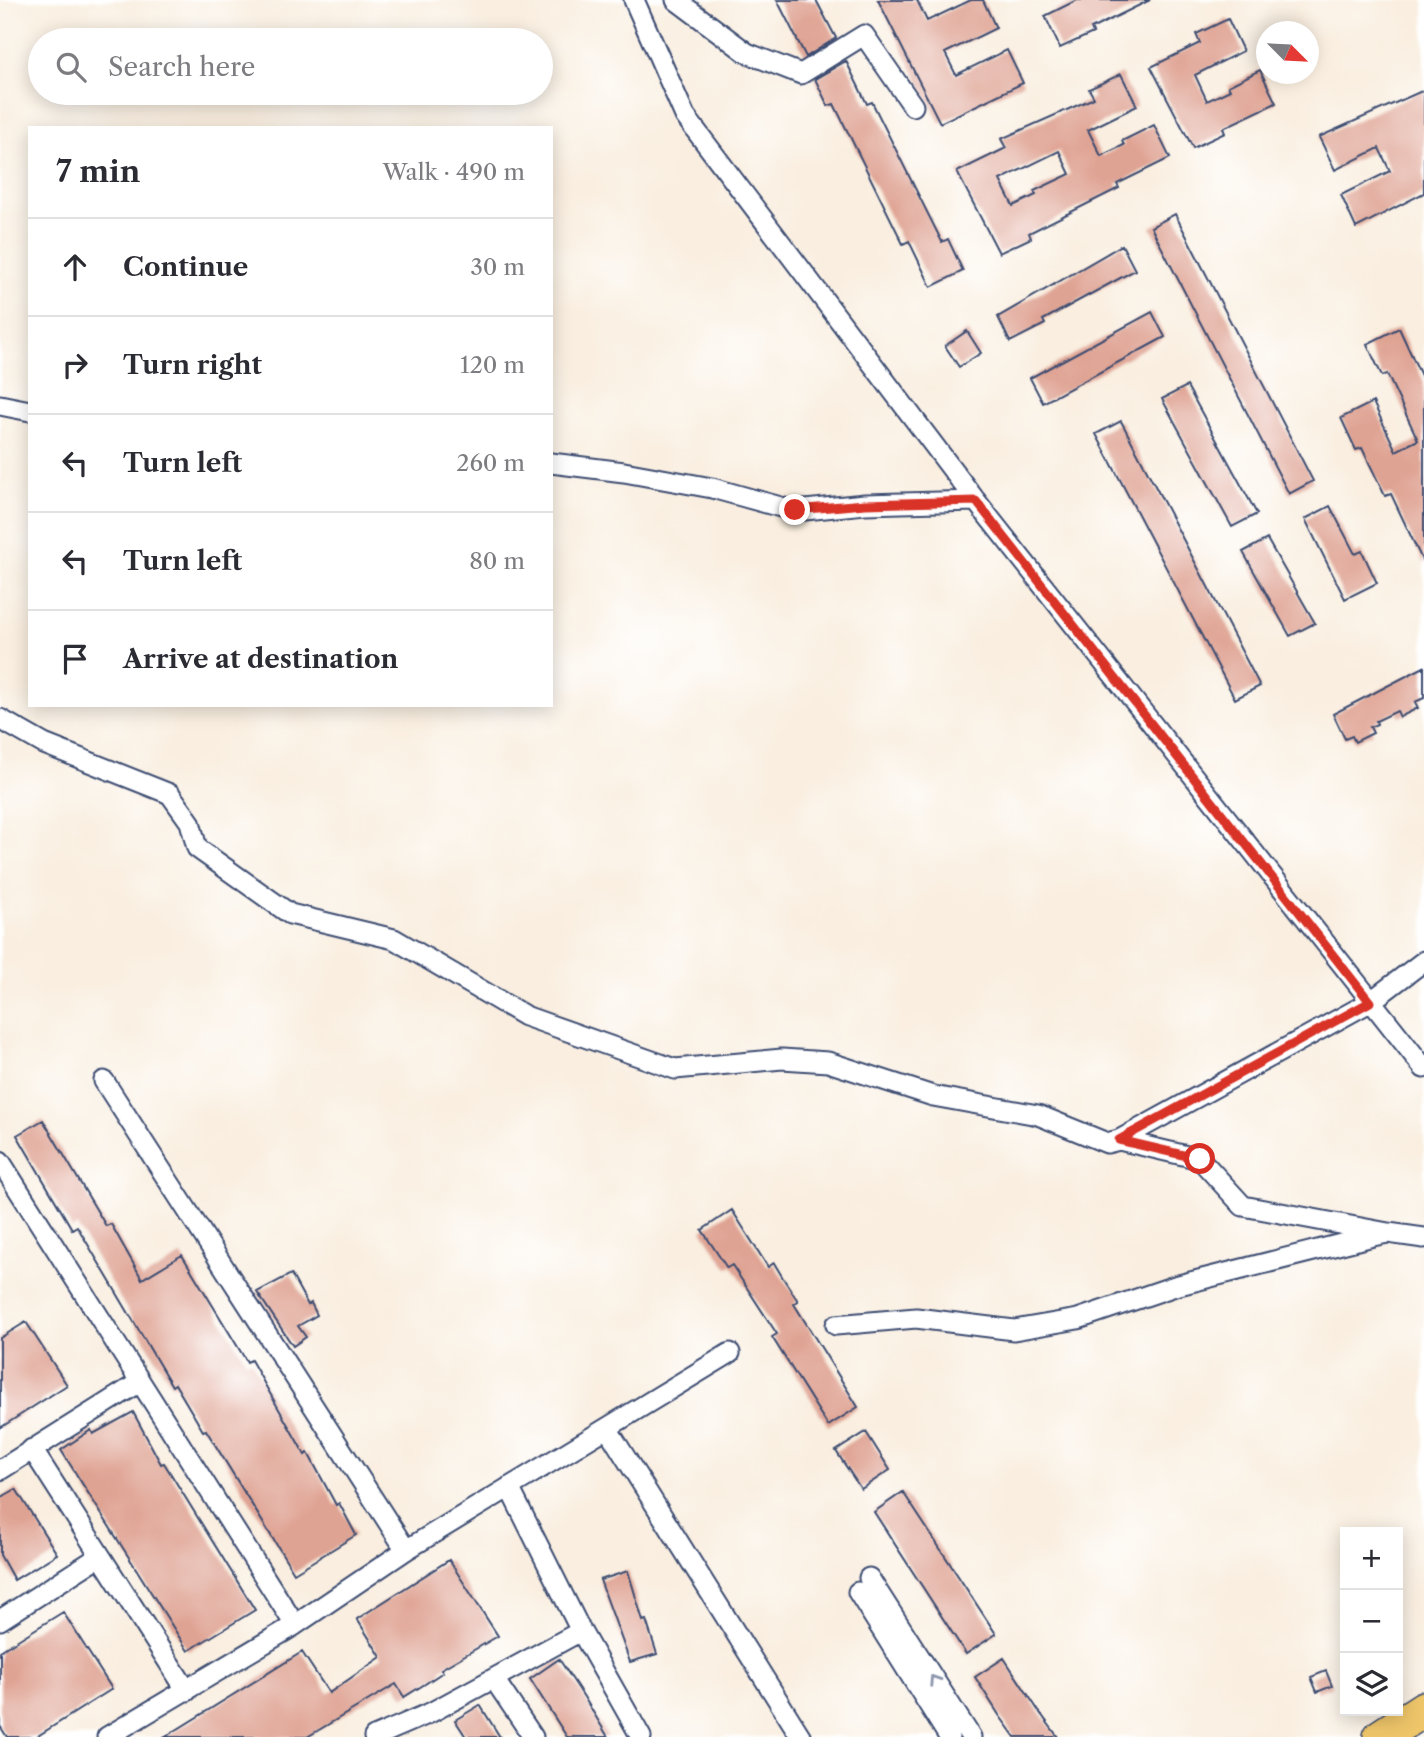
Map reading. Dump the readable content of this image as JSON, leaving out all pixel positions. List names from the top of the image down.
{
  "north": "bottom right",
  "page": {
    "search": "Search here",
    "heading": ["7 min", "Walk · 490 m"],
    "list": [
      ["Continue", "30 m"],
      ["Turn right", "120 m"],
      ["Turn left", "260 m"],
      ["Turn left", "80 m"],
      "Arrive at destination"
    ],
    "map_buttons": ["+", "−"]
  }
}
